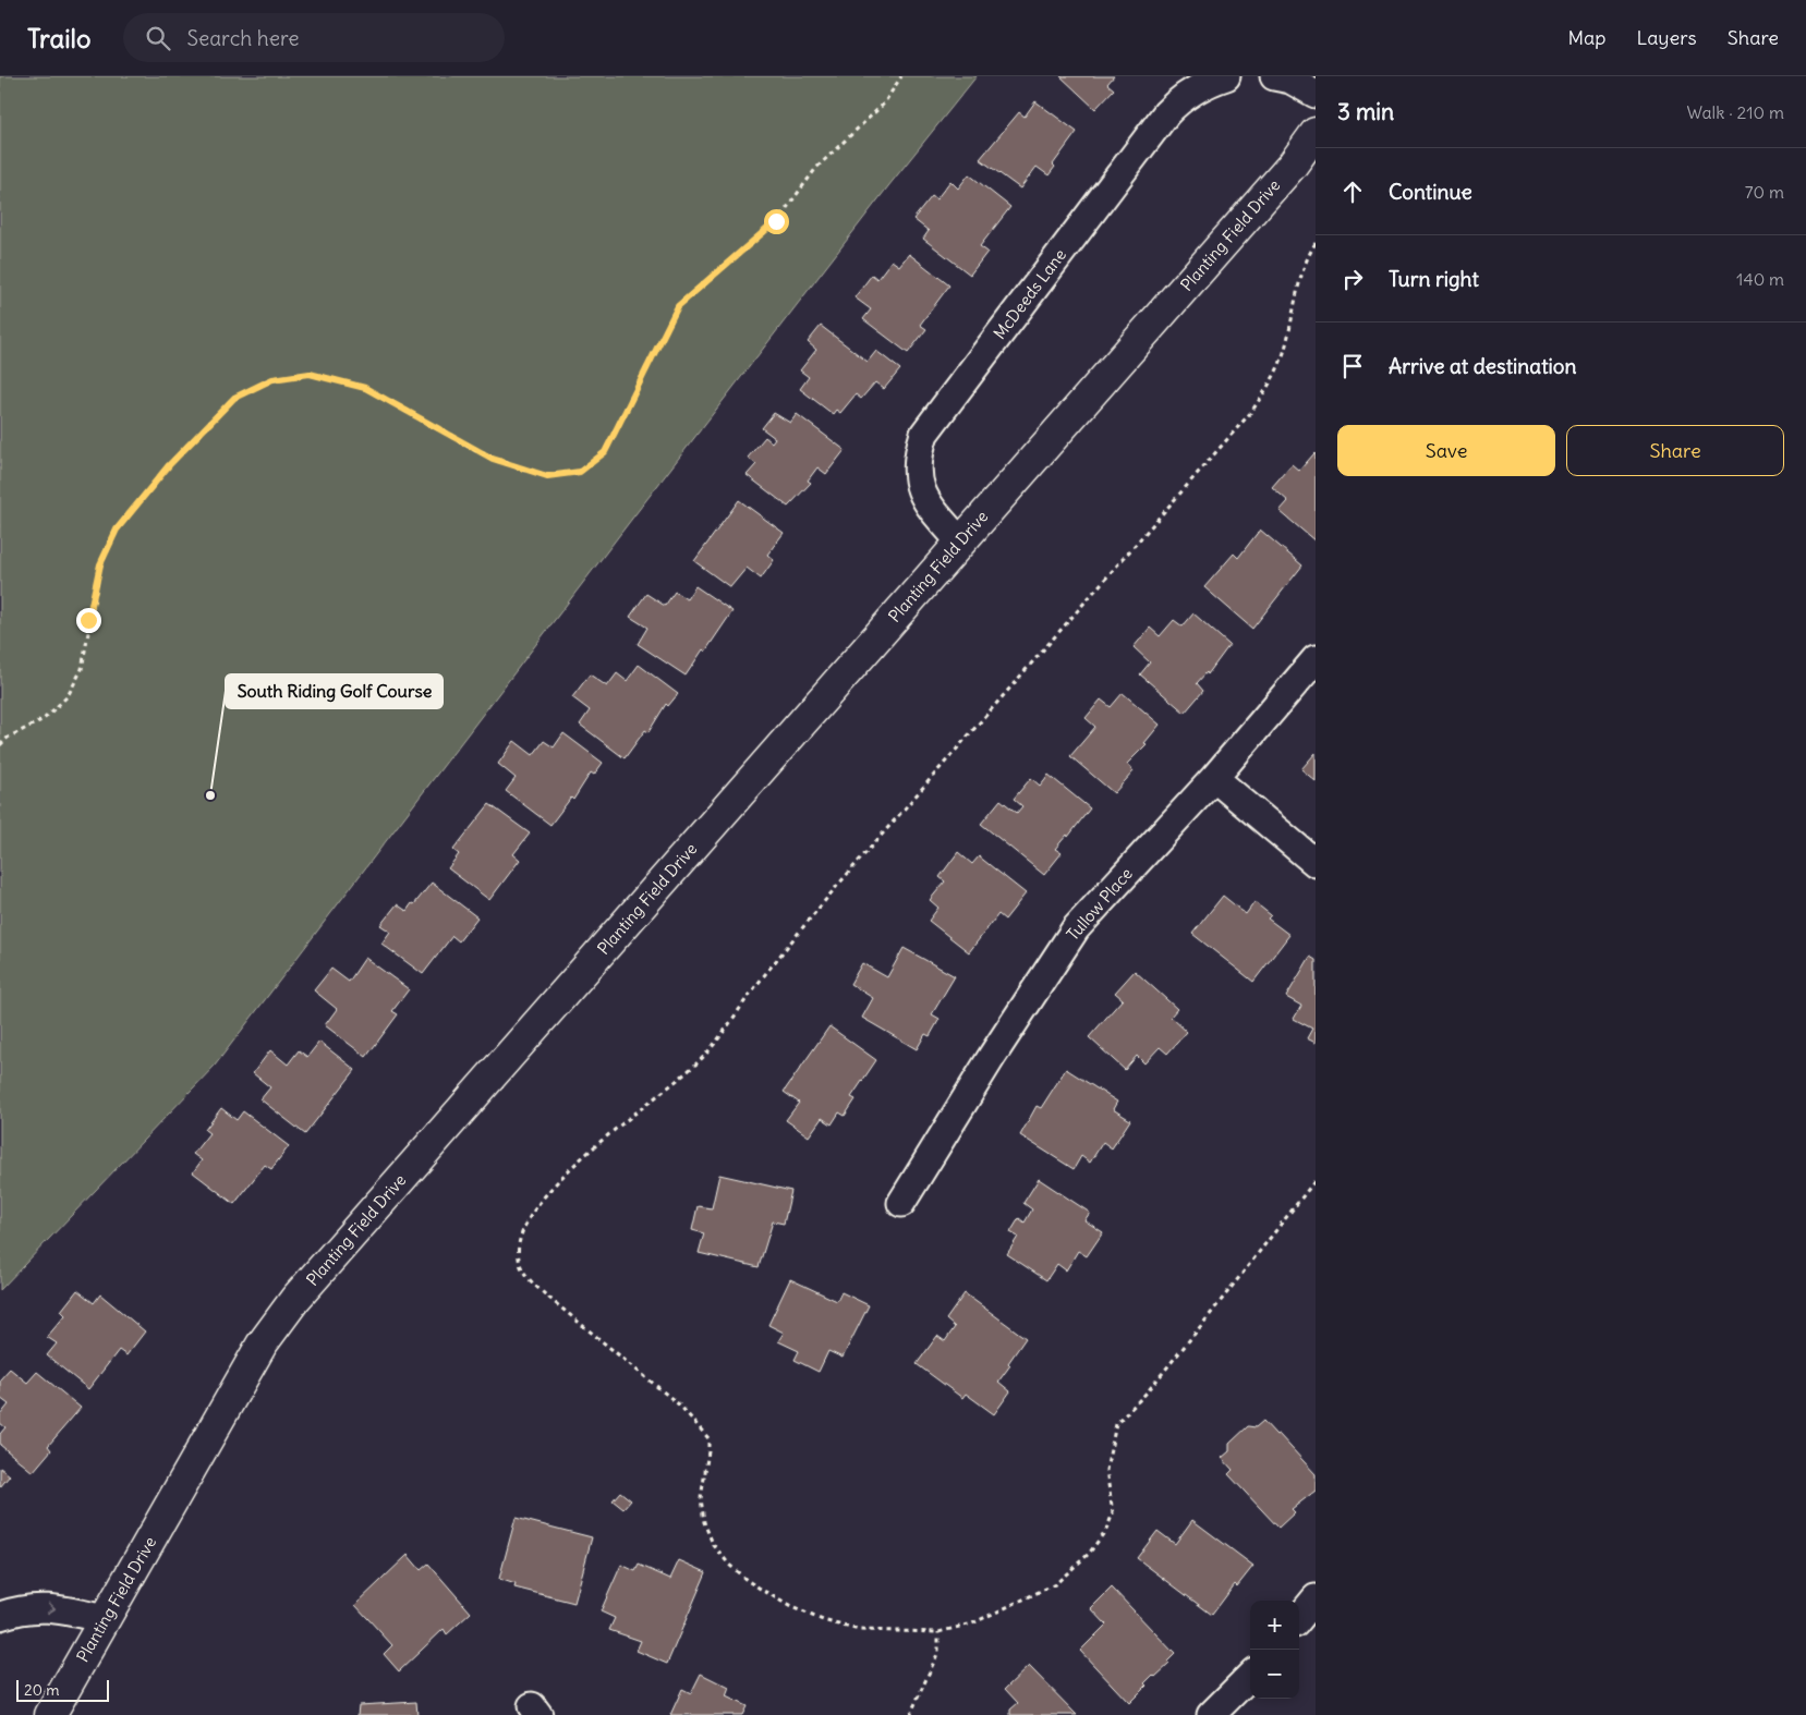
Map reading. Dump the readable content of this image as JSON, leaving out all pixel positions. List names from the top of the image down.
{
  "streets": {
    "street": ["Planting Field Drive", "McDeeds Lane", "Tullow Place"]
  },
  "crossings": [
    ["Planting Field Drive", "McDeeds Lane"]
  ],
  "places": ["South Riding Golf Course"],
  "scale_bar": "20 m",
  "page": {
    "header": "Trailo",
    "search": "Search here",
    "nav": ["Map", "Layers", "Share"],
    "heading": ["3 min", "Walk · 210 m"],
    "list": [
      ["Continue", "70 m"],
      ["Turn right", "140 m"],
      "Arrive at destination"
    ],
    "buttons": ["Save", "Share"],
    "map_buttons": ["+", "−"],
    "scale": "20 m"
  }
}
